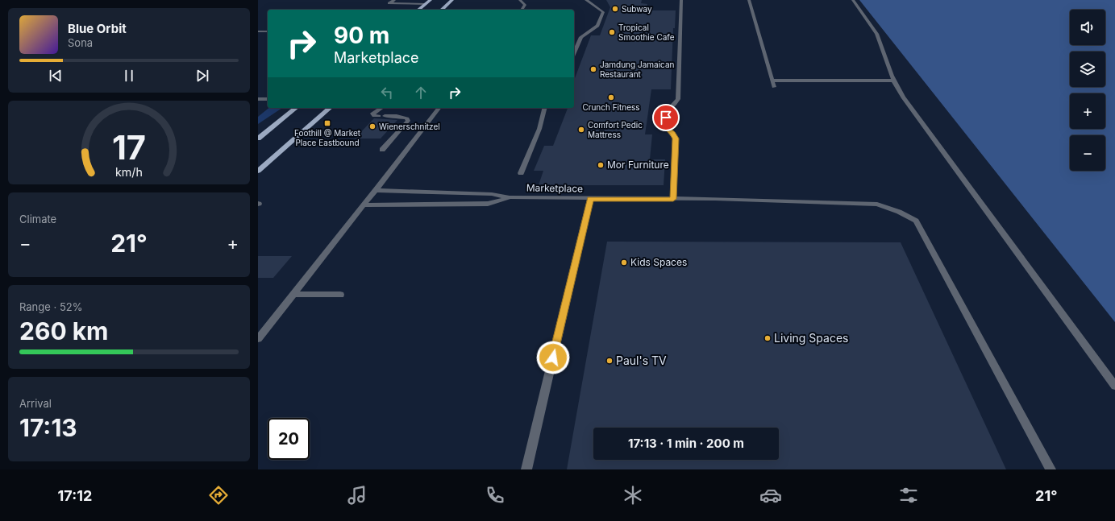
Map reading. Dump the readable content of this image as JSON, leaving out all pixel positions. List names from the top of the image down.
{
  "streets": {
    "lane": ["Marketplace"]
  },
  "places": {
    "other": [
      "Subway",
      "Tropical Smoothie Cafe",
      "Jamdung Jamaican Restaurant",
      "Crunch Fitness",
      "Wienerschnitzel",
      "Comfort Pedic Mattress",
      "Mor Furniture",
      "Kids Spaces",
      "Living Spaces",
      "Paul's TV"
    ],
    "transit": ["Foothill @ Market Place Eastbound"]
  },
  "page": {
    "map_buttons": ["+", "−"],
    "turn": ["90 m", "Marketplace"],
    "song": ["Blue Orbit", "Sona"],
    "tile": [
      "Climate",
      ["Range · 52%", "260 km"],
      ["Arrival", "17:13"]
    ],
    "heat": ["−", "21°", "+"],
    "limit": "20",
    "trip": "17:13 · 1 min · 200 m",
    "tabs": ["17:12", "21°"],
    "gauge": ["17", "km/h"]
  }
}
